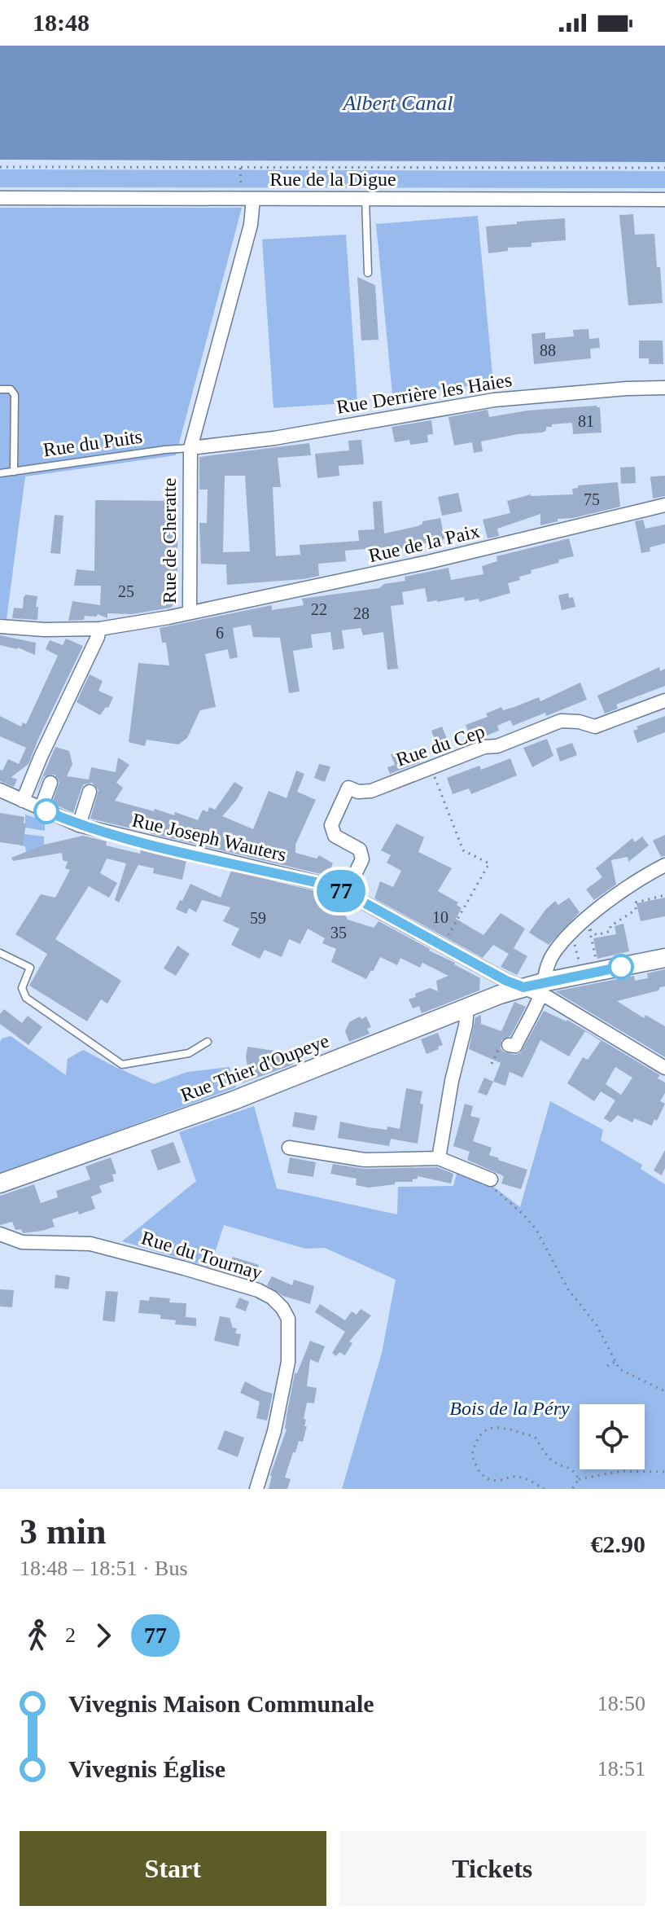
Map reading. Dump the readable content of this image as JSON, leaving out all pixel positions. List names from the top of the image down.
{
  "streets": {
    "main road": ["Rue Thier d'Oupeye"],
    "street": [
      "Rue de la Digue",
      "Rue Derrière les Haies",
      "Rue de Cheratte",
      "Rue de la Paix",
      "Rue du Cep",
      "Rue Joseph Wauters",
      "Rue du Tournay"
    ],
    "lane": ["Rue du Puits"]
  },
  "crossings": [
    ["Rue de la Digue", "Rue de Cheratte"],
    ["Rue Derrière les Haies", "Rue du Puits"],
    ["Rue Derrière les Haies", "Rue de Cheratte"],
    ["Rue du Puits", "Rue de Cheratte"],
    ["Rue de Cheratte", "Rue de la Paix"],
    ["Rue du Cep", "Rue Joseph Wauters"],
    ["Rue Joseph Wauters", "Rue Thier d'Oupeye"]
  ],
  "water": ["Albert Canal"],
  "parks": ["Bois de la Péry"],
  "lines": ["bus line 77"],
  "house_numbers": [
    "88",
    "81",
    "75",
    "25",
    "22",
    "28",
    "6",
    "10",
    "59",
    "35"
  ],
  "page": {
    "status": "18:48",
    "on_map": "77",
    "heading": ["3 min", "18:48 – 18:51 · Bus", "€2.90"],
    "legs": ["2", "77"],
    "list": [
      {
        "name": "Vivegnis Maison Communale",
        "value": "18:50"
      },
      {
        "name": "Vivegnis Église",
        "value": "18:51"
      }
    ],
    "buttons": ["Start", "Tickets"]
  }
}
